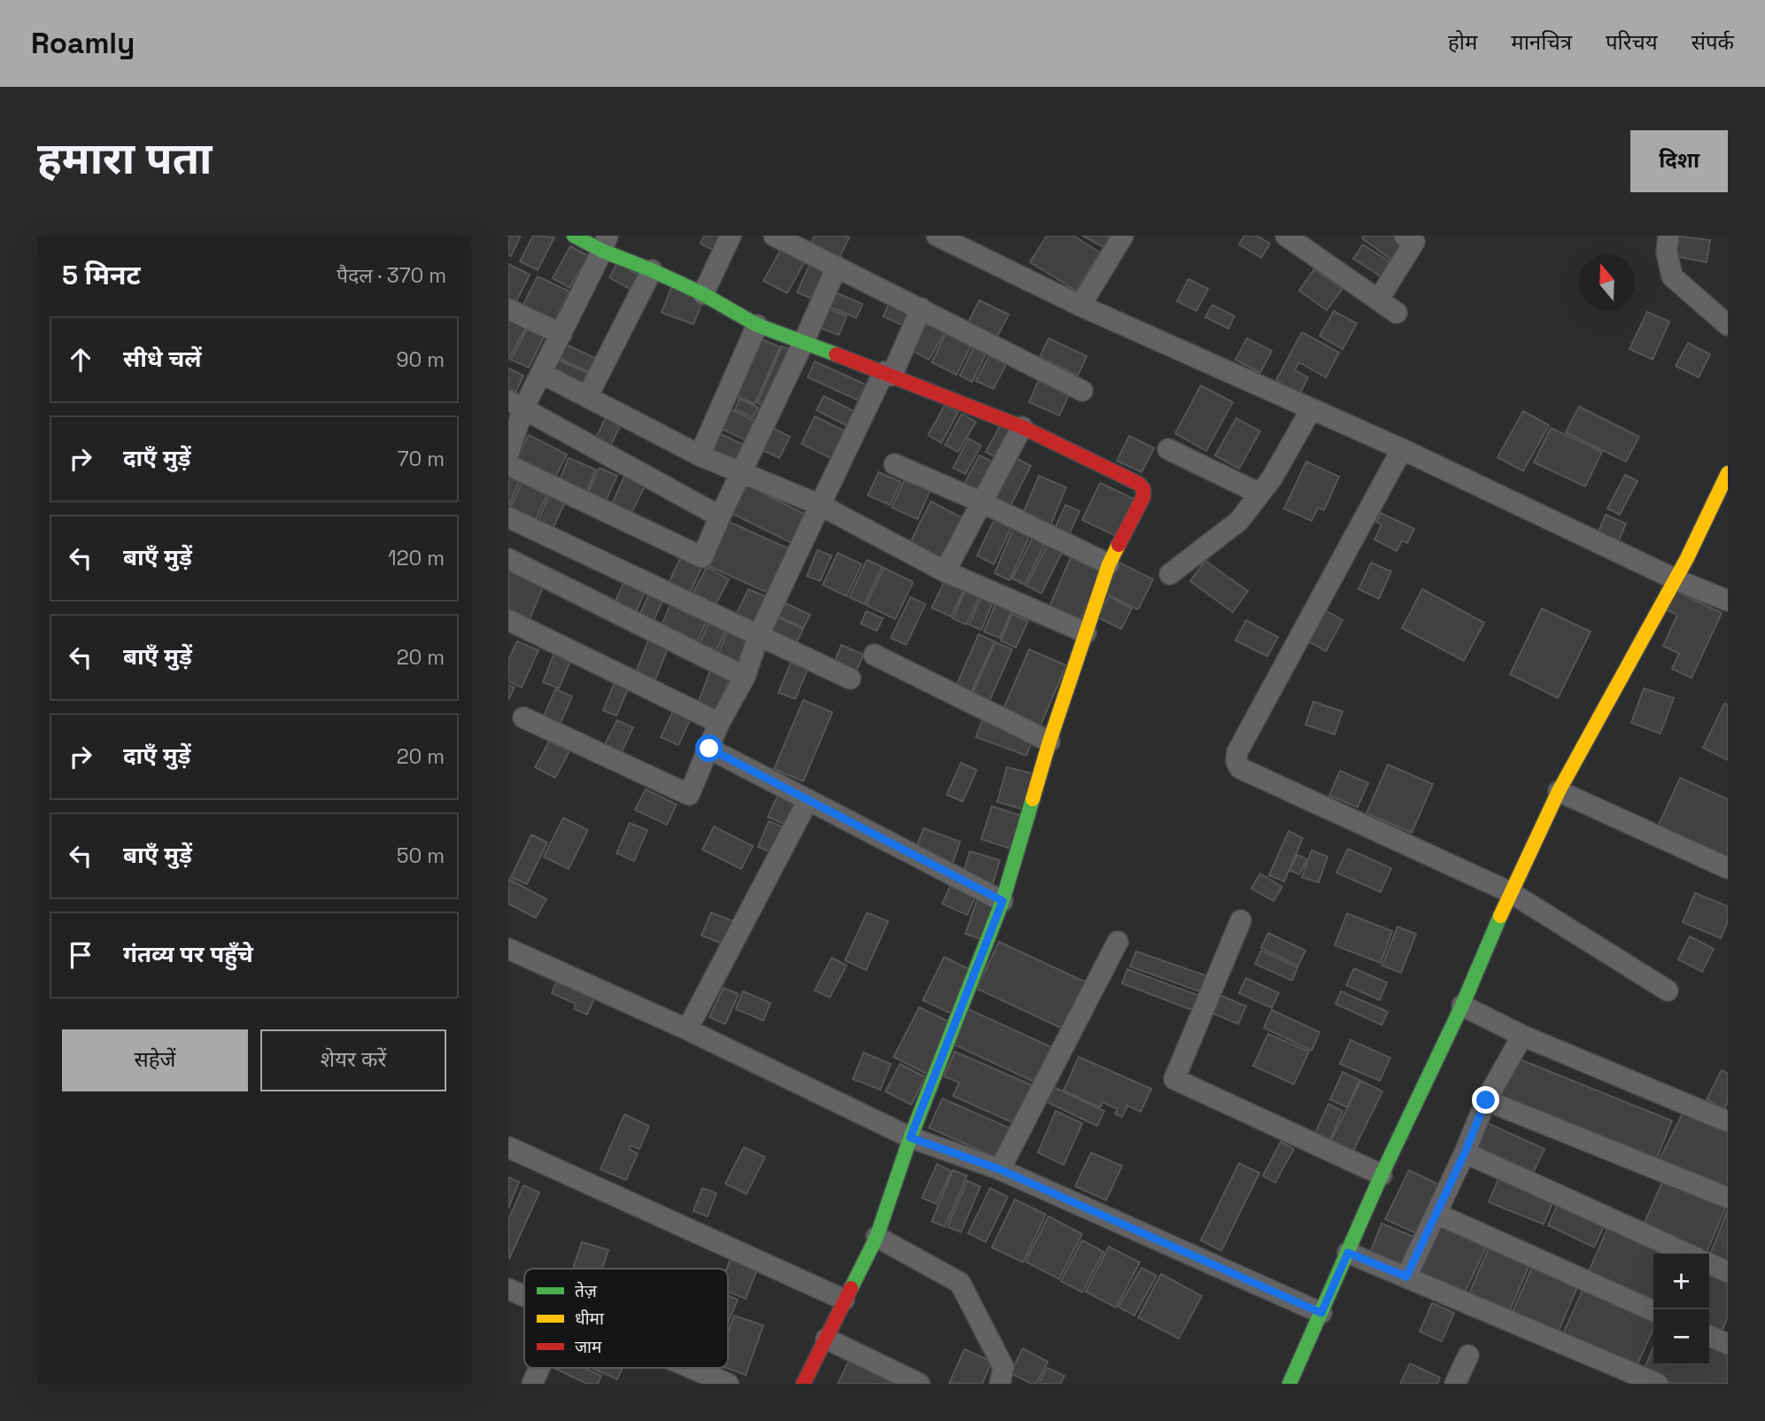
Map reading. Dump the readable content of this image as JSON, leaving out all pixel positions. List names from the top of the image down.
{
  "legend": ["तेज़", "धीमा", "जाम"],
  "north": "top",
  "page": {
    "header": "Roamly",
    "nav": [
      "होम",
      "मानचित्र",
      "परिचय",
      "संपर्क"
    ],
    "buttons": [
      "दिशा",
      ["सहेजें", "शेयर करें"]
    ],
    "title": "हमारा पता",
    "heading": ["5 मिनट", "पैदल · 370 m"],
    "list": [
      ["सीधे चलें", "90 m"],
      ["दाएँ मुड़ें", "70 m"],
      ["बाएँ मुड़ें", "120 m"],
      ["बाएँ मुड़ें", "20 m"],
      ["दाएँ मुड़ें", "20 m"],
      ["बाएँ मुड़ें", "50 m"],
      "गंतव्य पर पहुँचे"
    ],
    "map_buttons": ["+", "−"]
  }
}
